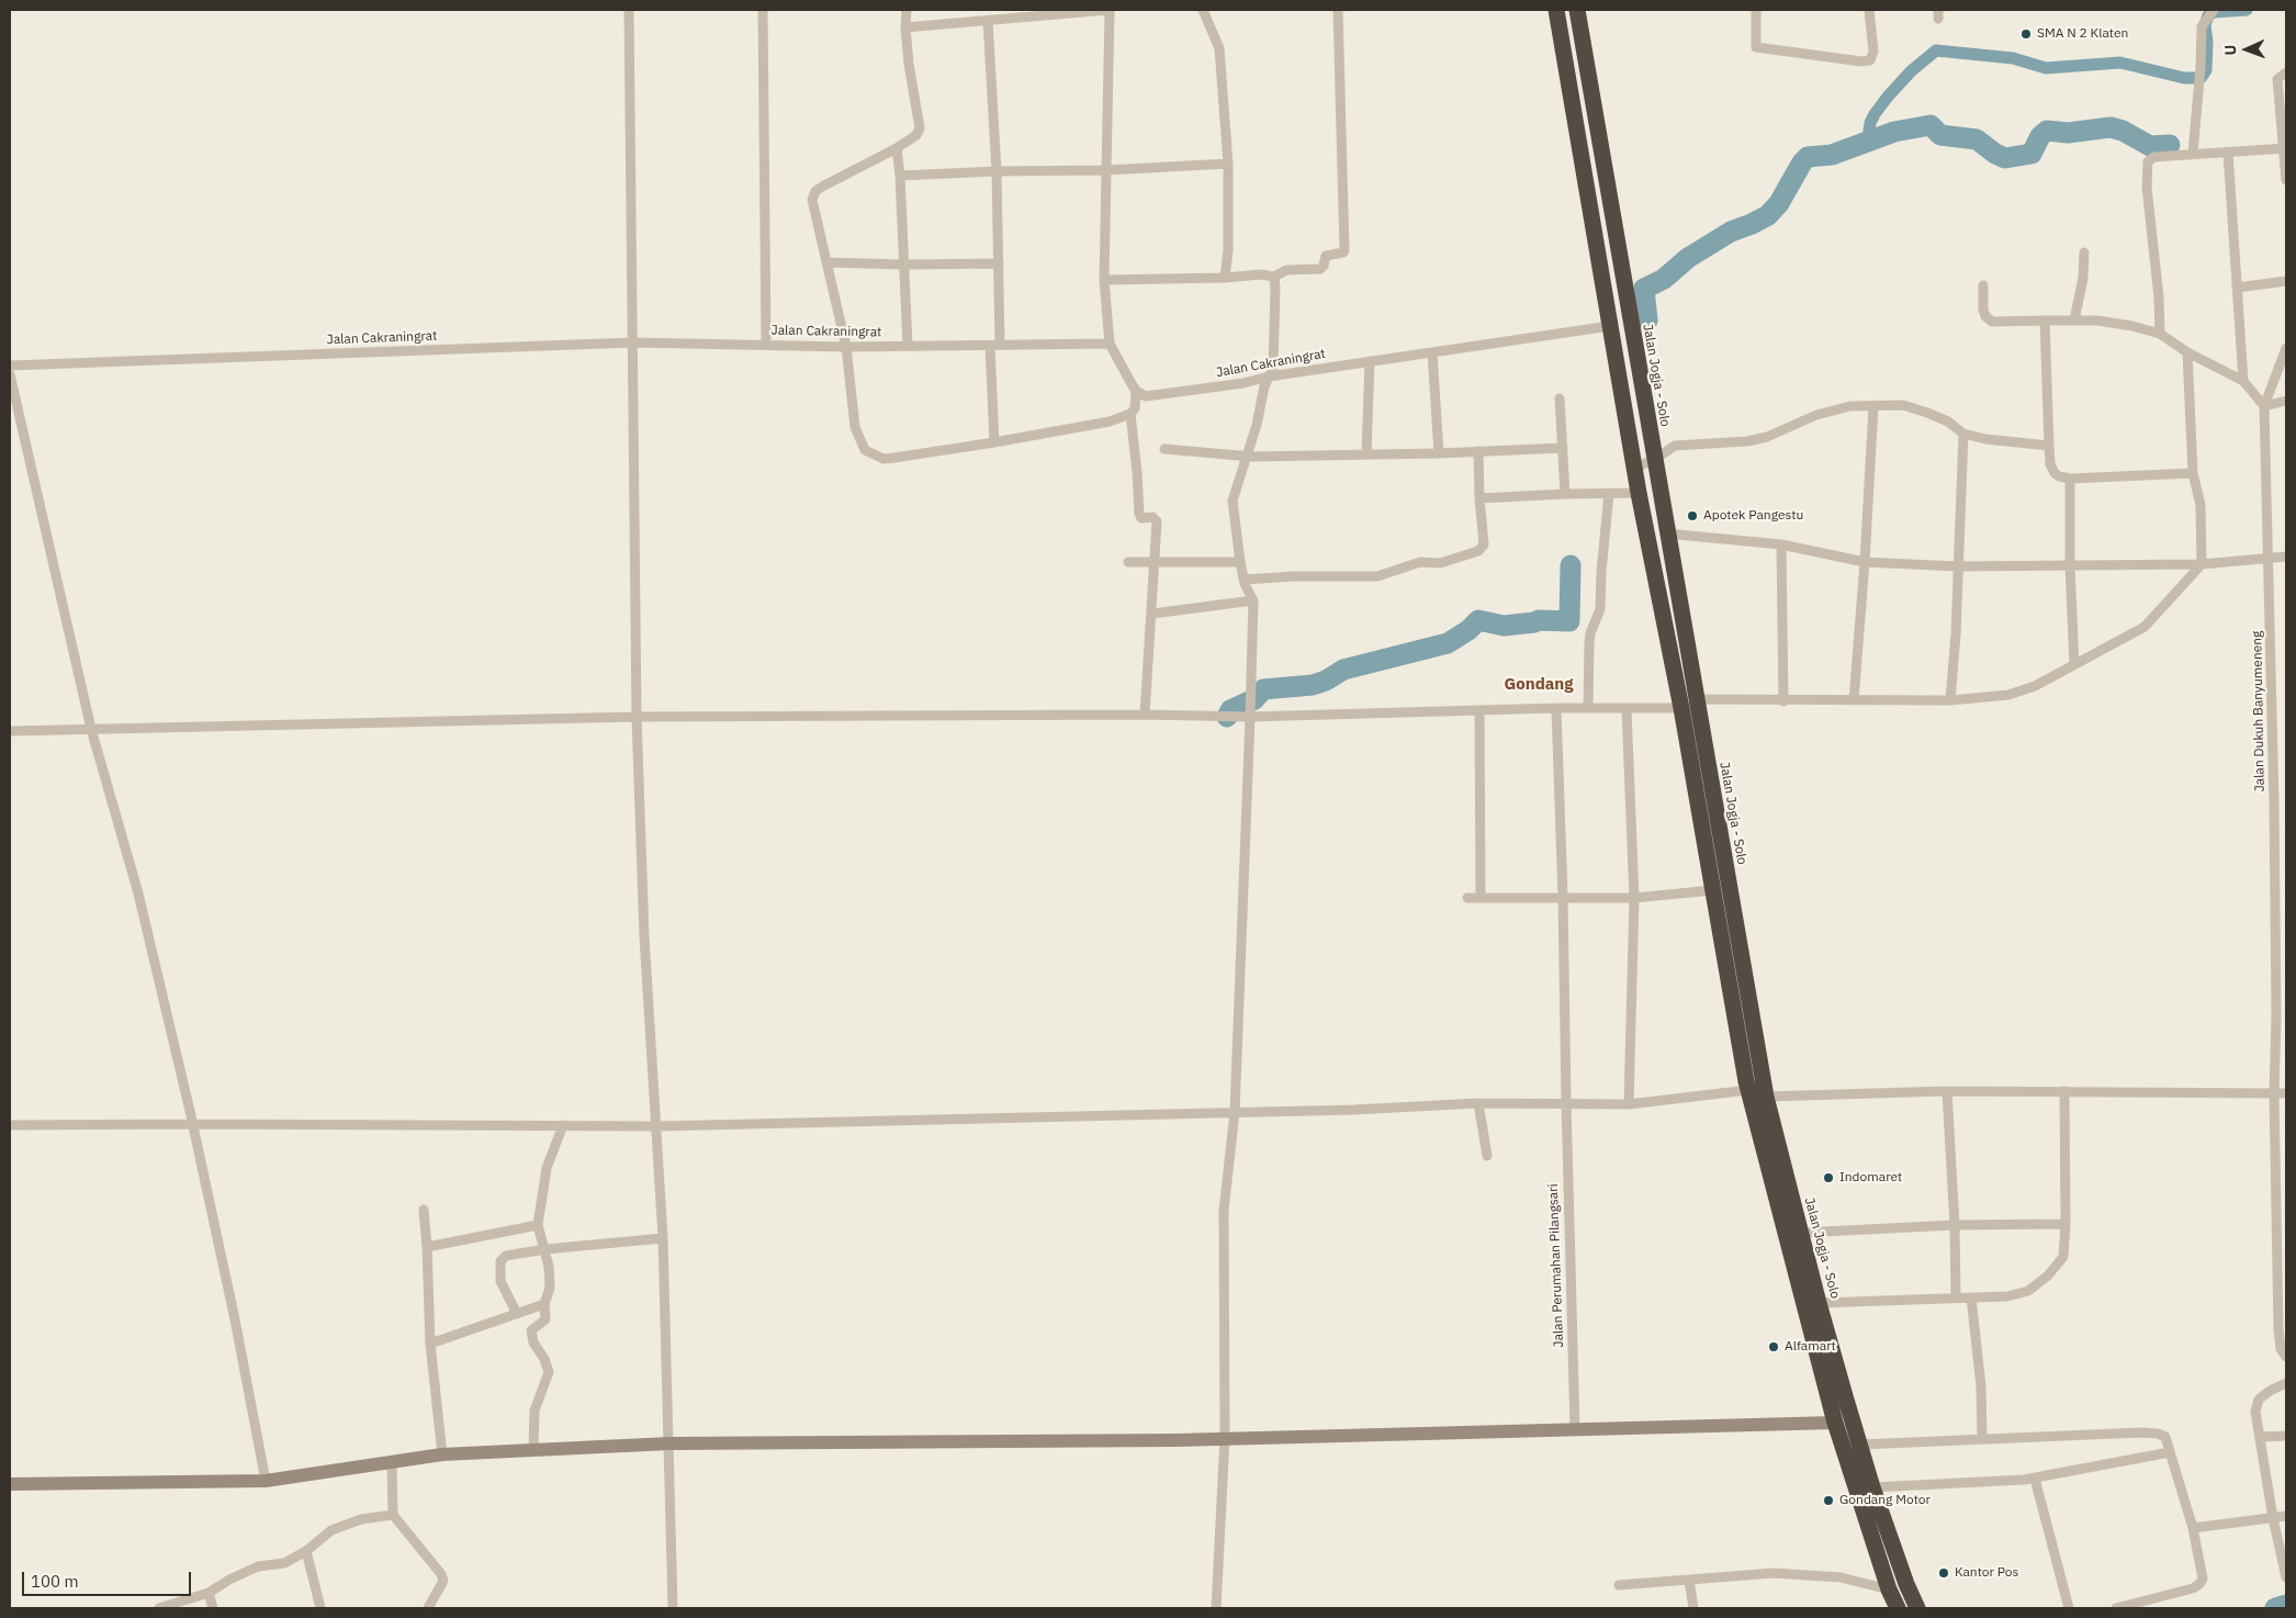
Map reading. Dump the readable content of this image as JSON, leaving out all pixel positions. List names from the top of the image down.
{
  "streets": {
    "highway": ["Jalan Jogja - Solo"],
    "street": ["Jalan Cakraningrat", "Jalan Dukuh Banyumeneng", "Jalan Perumahan Pilangsari"]
  },
  "crossings": [
    ["Jalan Cakraningrat", "Jalan Jogja - Solo"]
  ],
  "districts": ["Gondang"],
  "places": [
    "SMA N 2 Klaten",
    "Apotek Pangestu",
    "Indomaret",
    "Alfamart",
    "Gondang Motor",
    "Kantor Pos"
  ],
  "scale_bar": "100 m",
  "north": "left"
}
